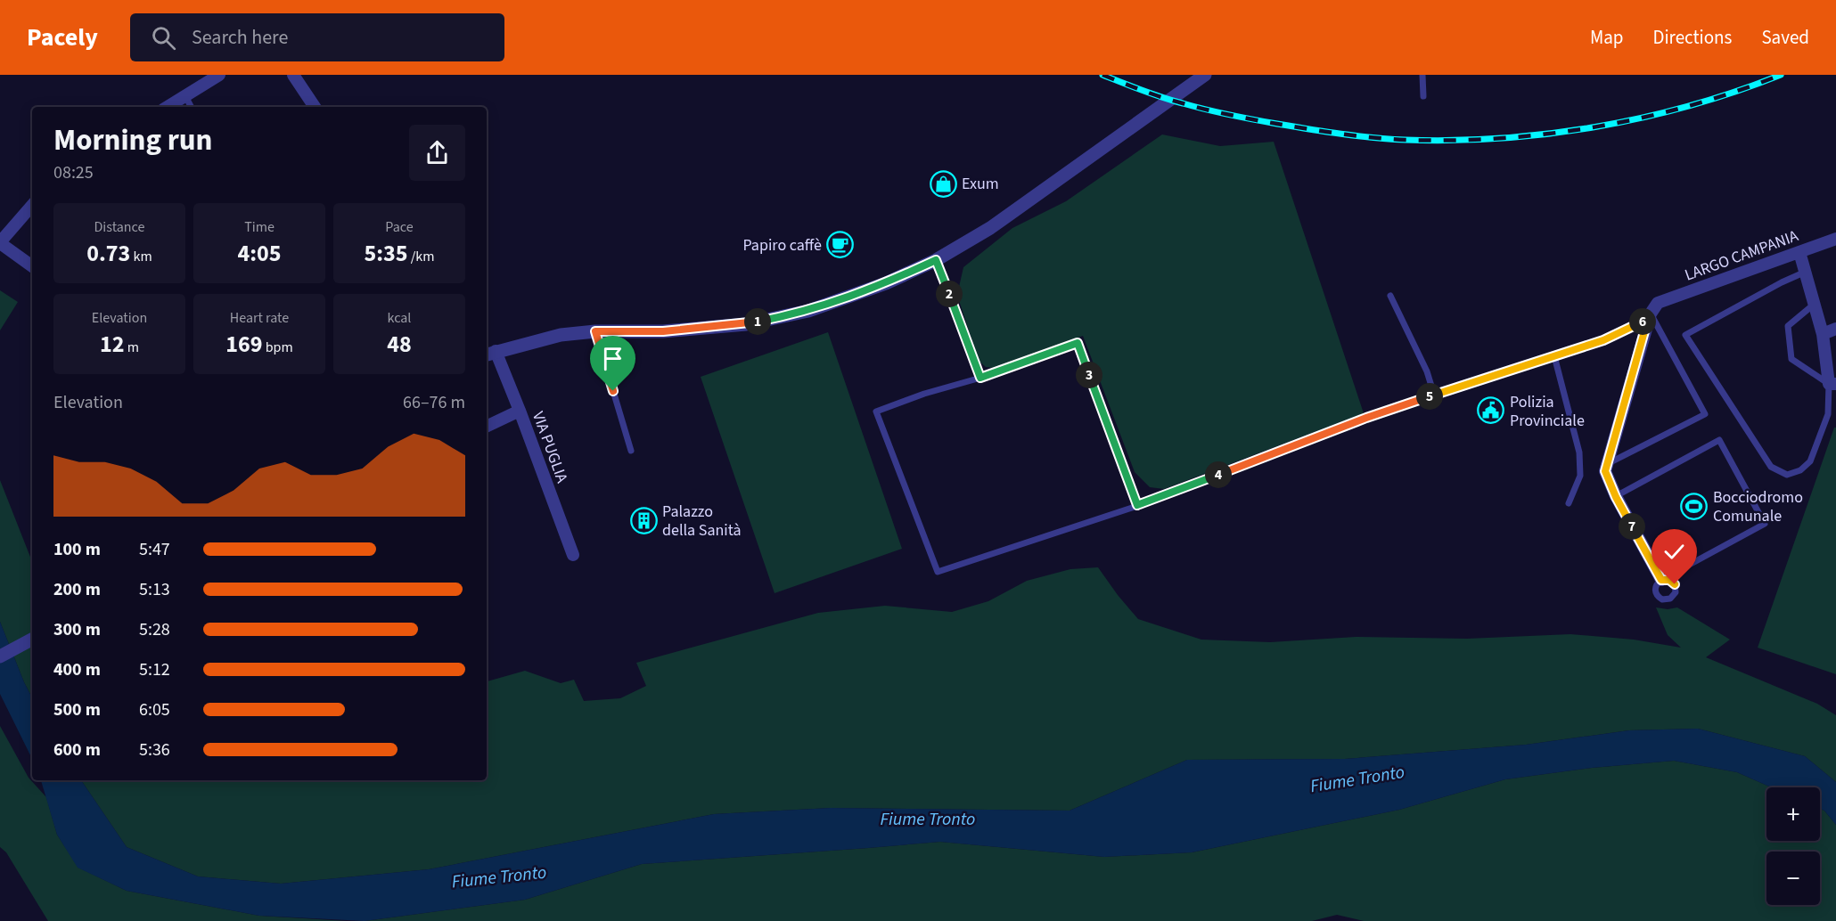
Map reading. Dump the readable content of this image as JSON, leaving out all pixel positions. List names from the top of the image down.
{
  "streets": {
    "street": ["LARGO CAMPANIA", "VIA PUGLIA"]
  },
  "water": ["Fiume Tronto"],
  "places": {
    "shop": ["Exum"],
    "cafe": ["Papiro caffè"],
    "public building": ["Polizia Provinciale"],
    "sports": ["Bocciodromo Comunale"],
    "building": ["Palazzo della Sanità"]
  },
  "page": {
    "header": "Pacely",
    "search": "Search here",
    "nav": ["Map", "Directions", "Saved"],
    "heading": ["Morning run", "08:25"],
    "stats": [
      ["Distance", "0.73 km"],
      ["Time", "4:05"],
      ["Pace", "5:35 /km"],
      ["Elevation", "12 m"],
      ["Heart rate", "169 bpm"],
      ["kcal", "48"]
    ],
    "pins": [
      "2",
      "1",
      "6",
      "3",
      "5",
      "4",
      "7"
    ],
    "chart": ["Elevation", "66–76 m"],
    "list": [
      {
        "name": "100 m",
        "note": "5:47"
      },
      {
        "name": "200 m",
        "note": "5:13"
      },
      {
        "name": "300 m",
        "note": "5:28"
      },
      {
        "name": "400 m",
        "note": "5:12"
      },
      {
        "name": "500 m",
        "note": "6:05"
      },
      {
        "name": "600 m",
        "note": "5:36"
      }
    ],
    "map_buttons": ["+", "−"]
  }
}
